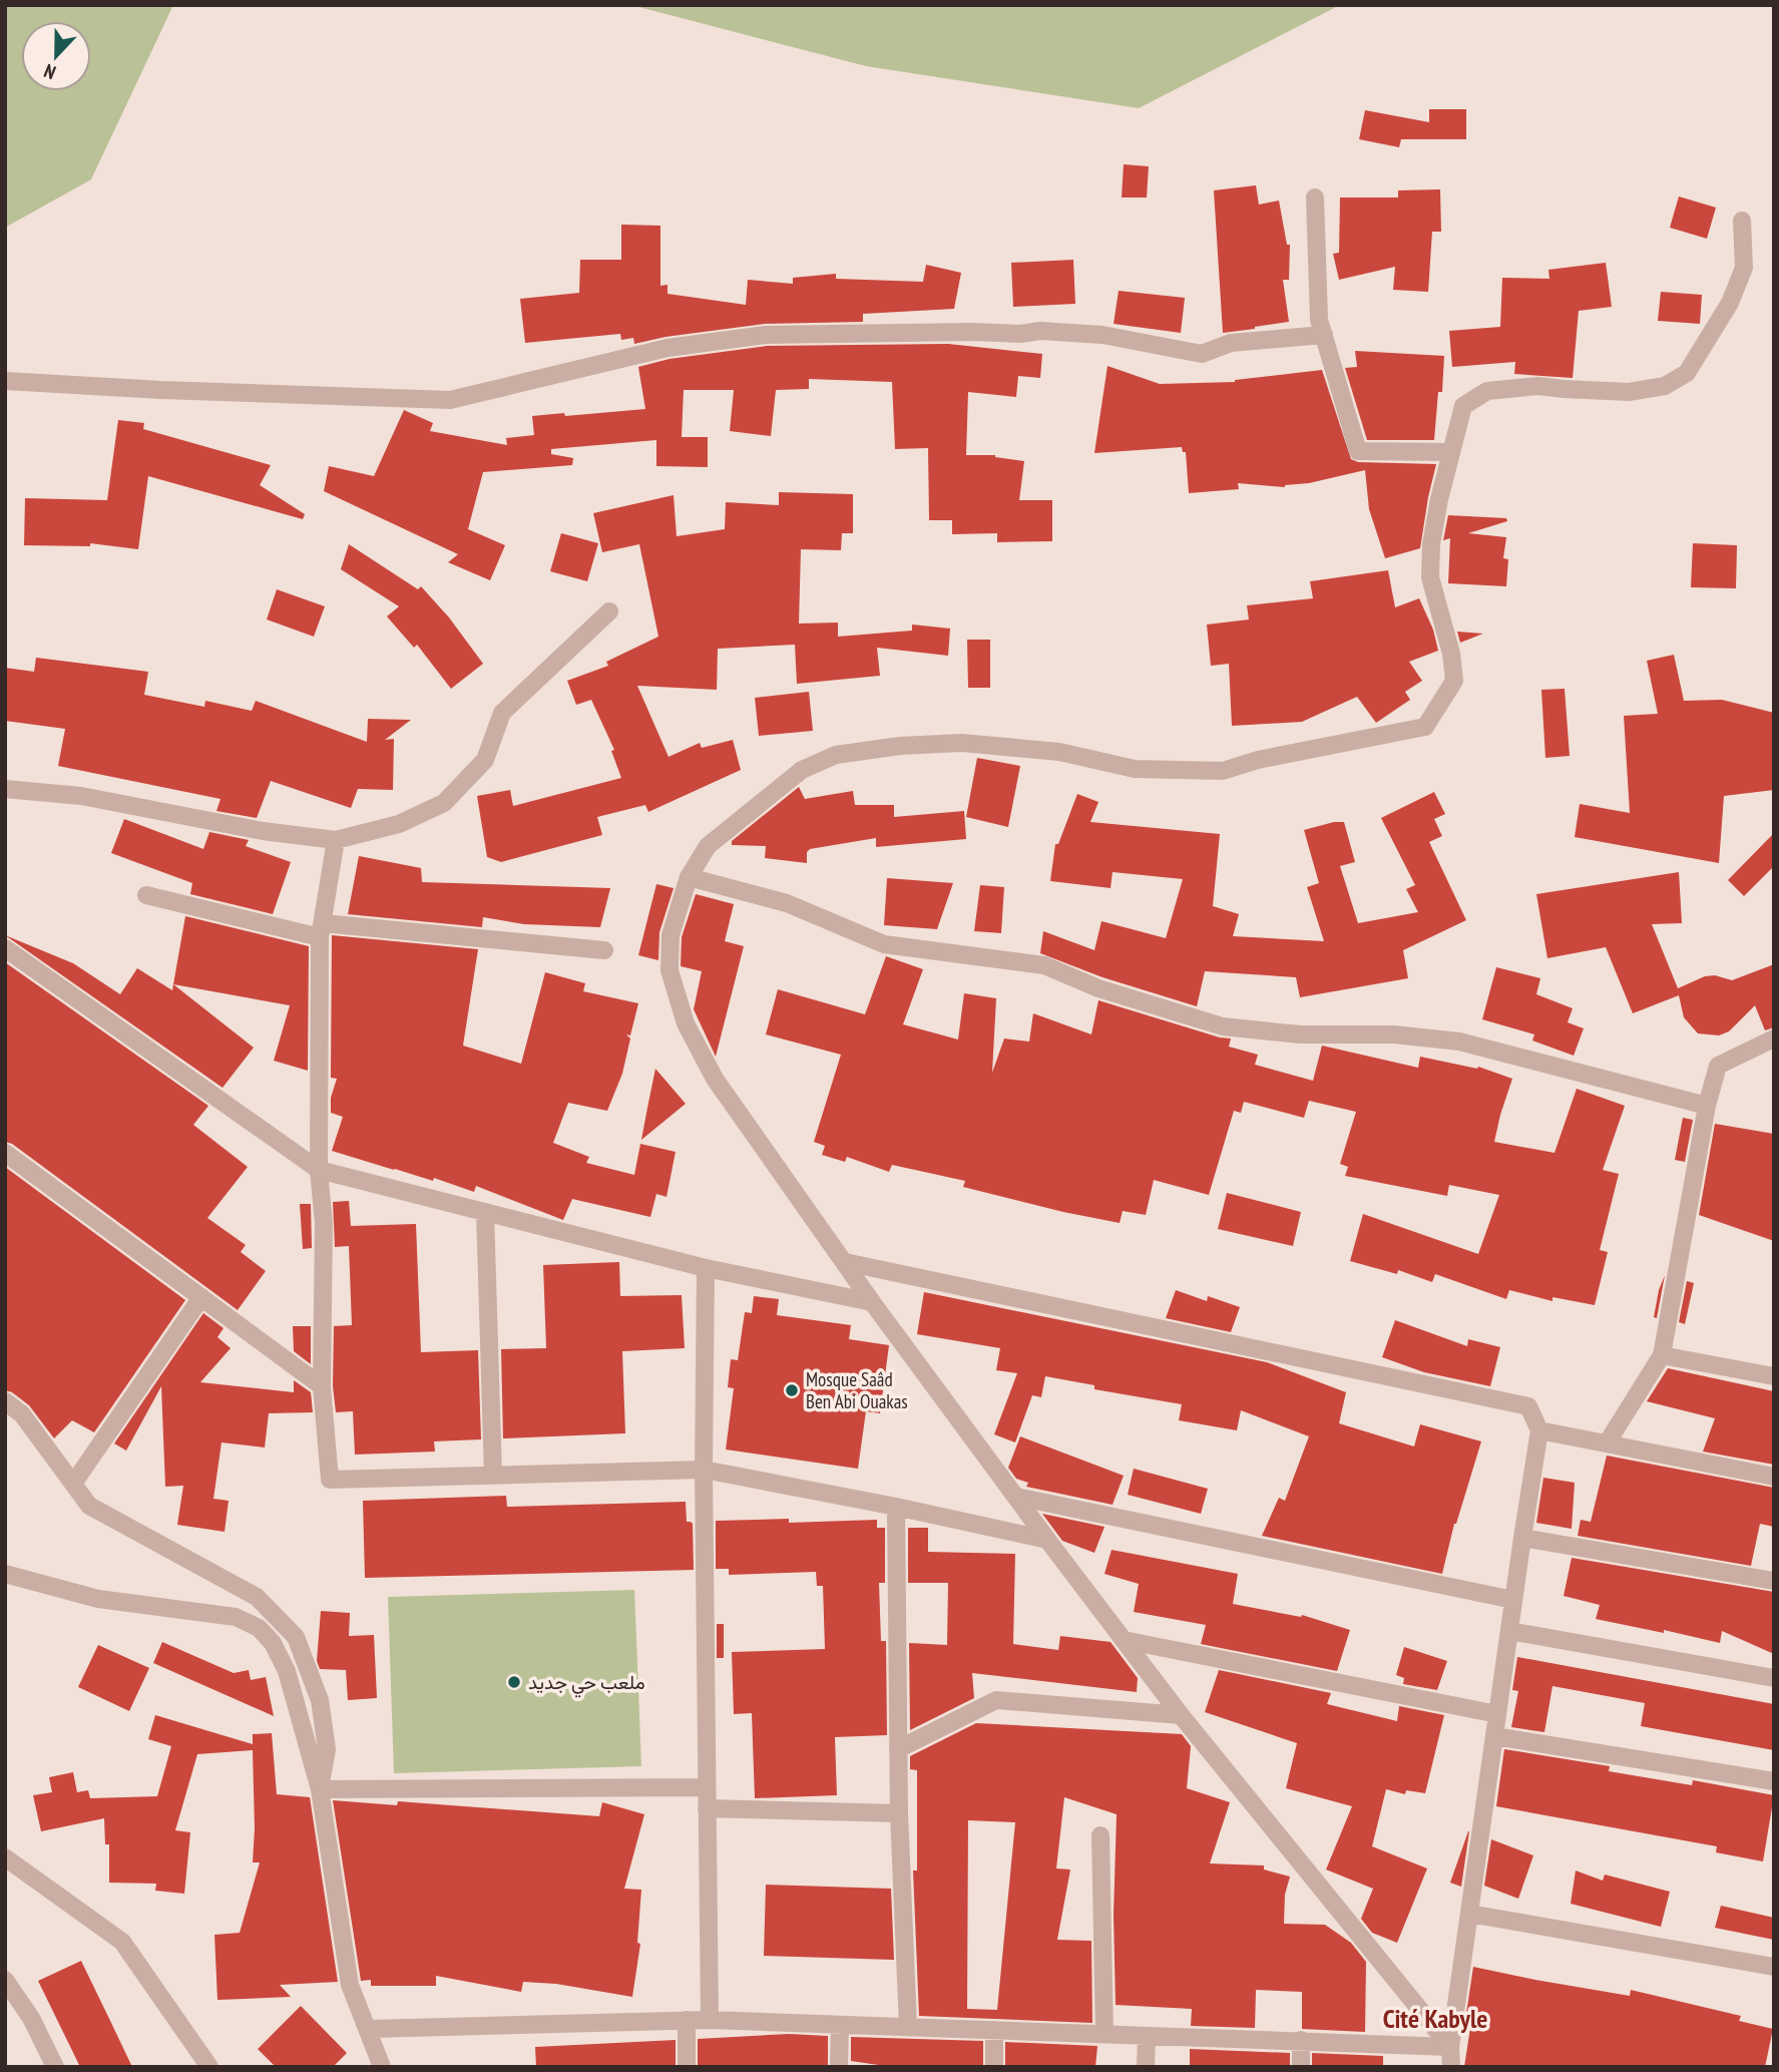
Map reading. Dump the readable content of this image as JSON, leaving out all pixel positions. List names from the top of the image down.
{
  "districts": ["Cité Kabyle"],
  "places": ["Mosque Saâd Ben Abi Ouakas", "ملعب حي جديد"],
  "north": "bottom"
}
